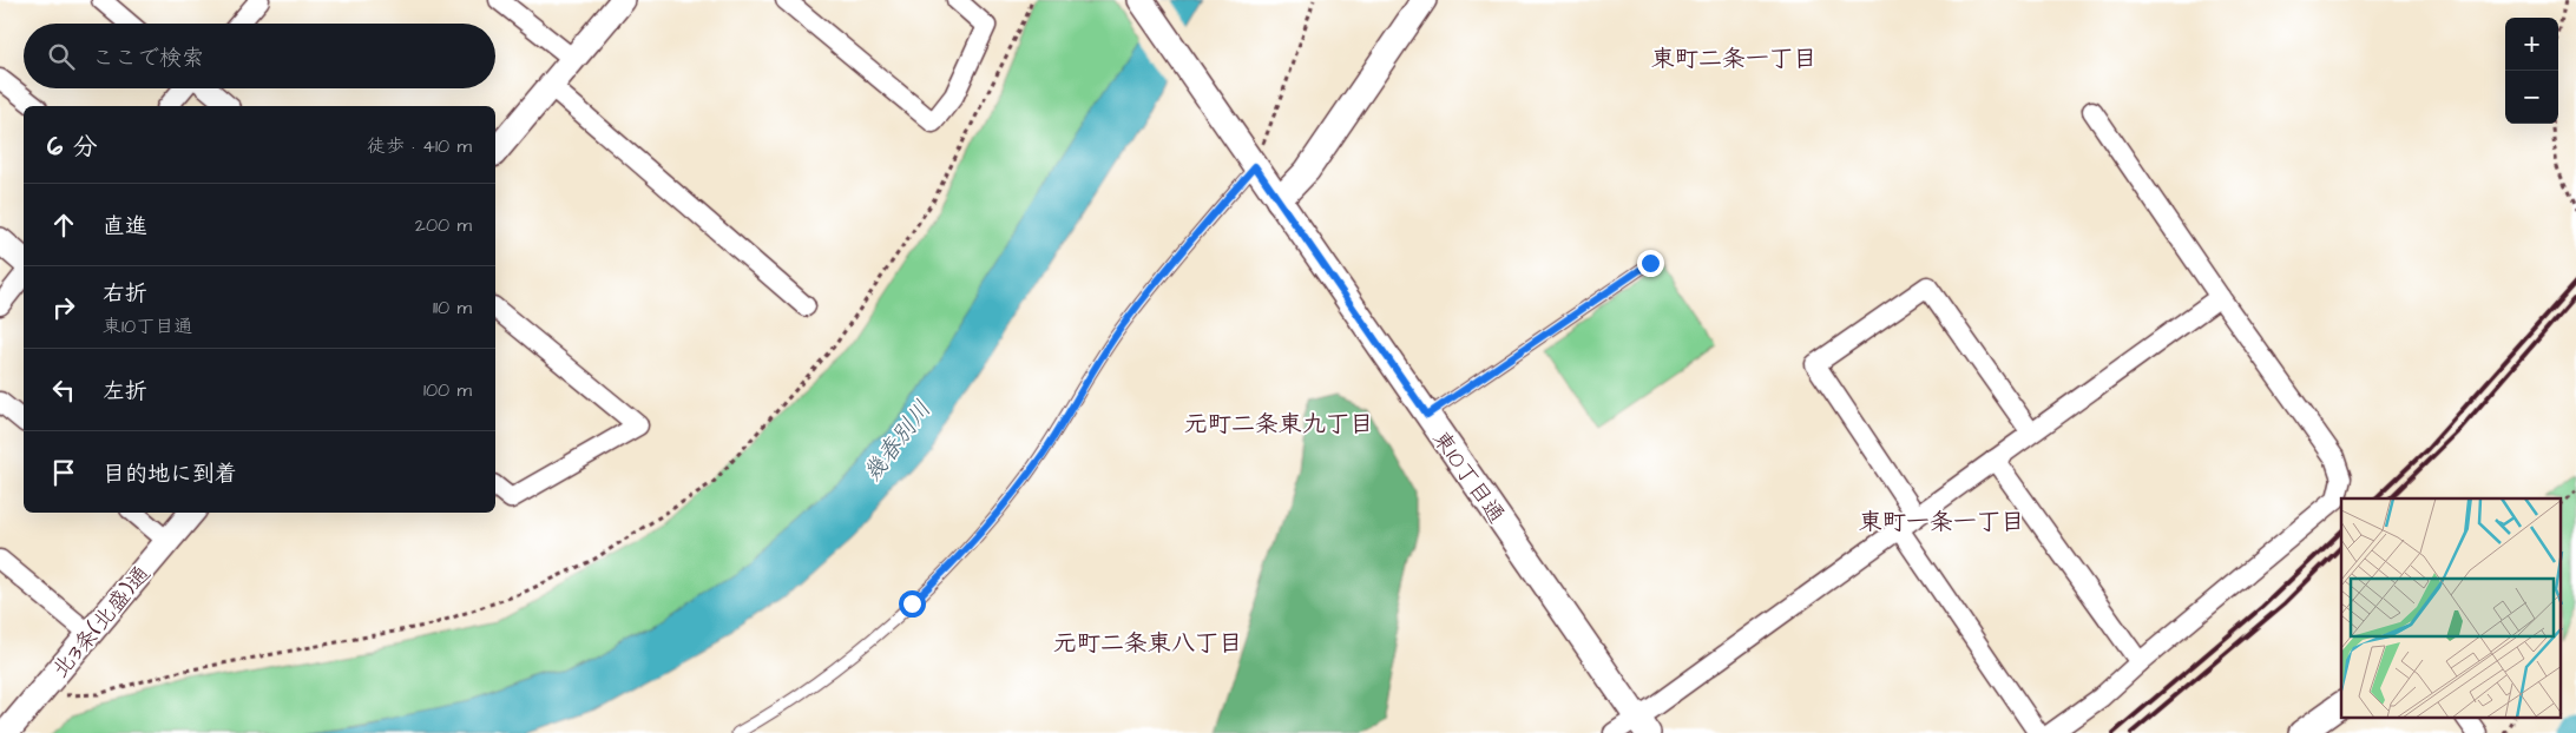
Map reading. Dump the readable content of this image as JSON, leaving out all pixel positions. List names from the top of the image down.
{
  "streets": {
    "street": ["東10丁目通", "北3条(北盛)通"]
  },
  "districts": [
    "東町二条一丁目",
    "元町二条東九丁目",
    "東町一条一丁目",
    "元町二条東八丁目"
  ],
  "water": ["幾春別川"],
  "page": {
    "map_buttons": ["+", "−"],
    "search": "ここで検索",
    "heading": ["6 分", "徒歩 · 410 m"],
    "list": [
      ["直進", "200 m"],
      ["右折", "東10丁目通", "110 m"],
      ["左折", "100 m"],
      "目的地に到着"
    ]
  }
}
